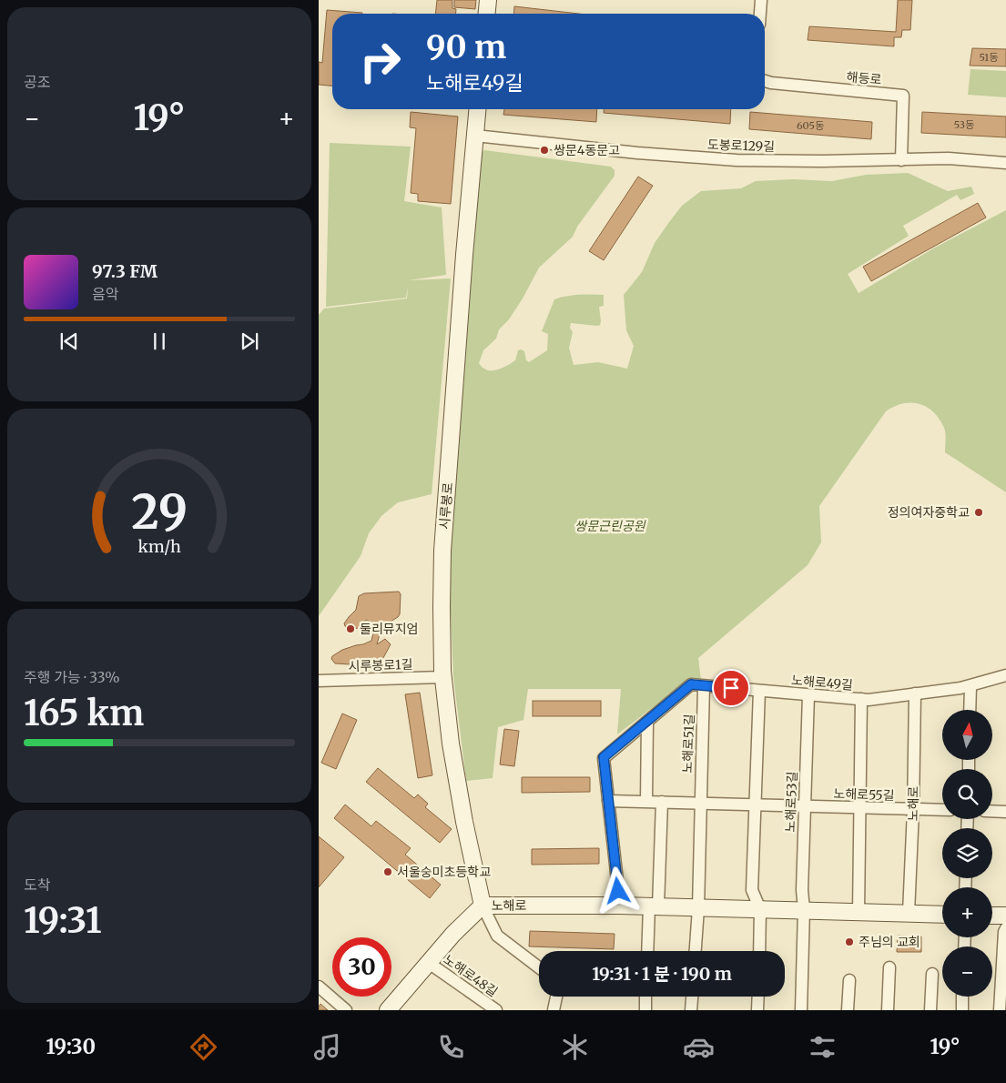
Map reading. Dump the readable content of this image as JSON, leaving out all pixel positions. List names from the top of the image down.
{
  "streets": {
    "street": [
      "해등로",
      "도봉로129길",
      "시루봉로",
      "시루봉로1길",
      "노해로49길",
      "노해로51길",
      "노해로55길",
      "노해로53길",
      "노해로",
      "노해로48길"
    ]
  },
  "crossings": [
    ["해등로", "도봉로129길"],
    ["도봉로129길", "시루봉로"],
    ["시루봉로", "시루봉로1길"],
    ["시루봉로", "노해로"],
    ["노해로49길", "노해로51길"],
    ["노해로49길", "노해로53길"],
    ["노해로49길", "노해로"],
    ["노해로51길", "노해로"],
    ["노해로55길", "노해로53길"],
    ["노해로55길", "노해로"],
    ["노해로53길", "노해로"],
    ["노해로", "노해로48길"]
  ],
  "parks": ["쌍문근린공원"],
  "places": [
    "쌍문4동문고",
    "정의여자중학교",
    "둘리뮤지엄",
    "서울숭미초등학교",
    "주님의 교회"
  ],
  "house_numbers": ["51동", "53동", "605동"],
  "north": "top",
  "page": {
    "tile": [
      "공조",
      ["주행 가능 · 33%", "165 km"],
      ["도착", "19:31"]
    ],
    "turn": ["90 m", "노해로49길"],
    "heat": ["−", "19°", "+"],
    "song": ["97.3 FM", "음악"],
    "map_buttons": ["+", "−"],
    "limit": "30",
    "trip": "19:31 · 1 분 · 190 m",
    "tabs": ["19:30", "19°"],
    "gauge": ["29", "km/h"]
  }
}
